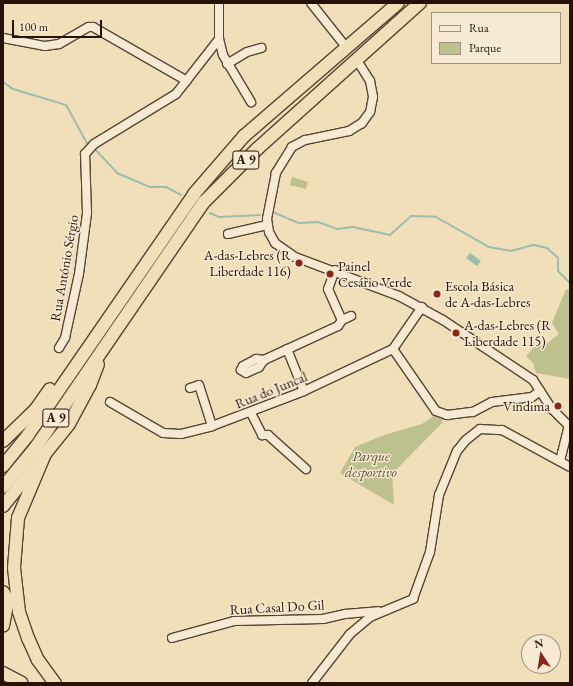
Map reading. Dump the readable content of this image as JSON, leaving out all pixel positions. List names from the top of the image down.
{
  "streets": {
    "highway": ["A 9"],
    "street": ["Rua António Sérgio", "Rua do Juncal", "Rua Casal Do Gil"]
  },
  "parks": ["Parque desportivo"],
  "places": [
    "A-das-Lebres (R Liberdade 116)",
    "Painel Cesário Verde",
    "Escola Básica de A-das-Lebres",
    "A-das-Lebres (R Liberdade 115)",
    "Vindima"
  ],
  "legend": ["Rua", "Parque"],
  "scale_bar": "100 m",
  "north": "top"
}
